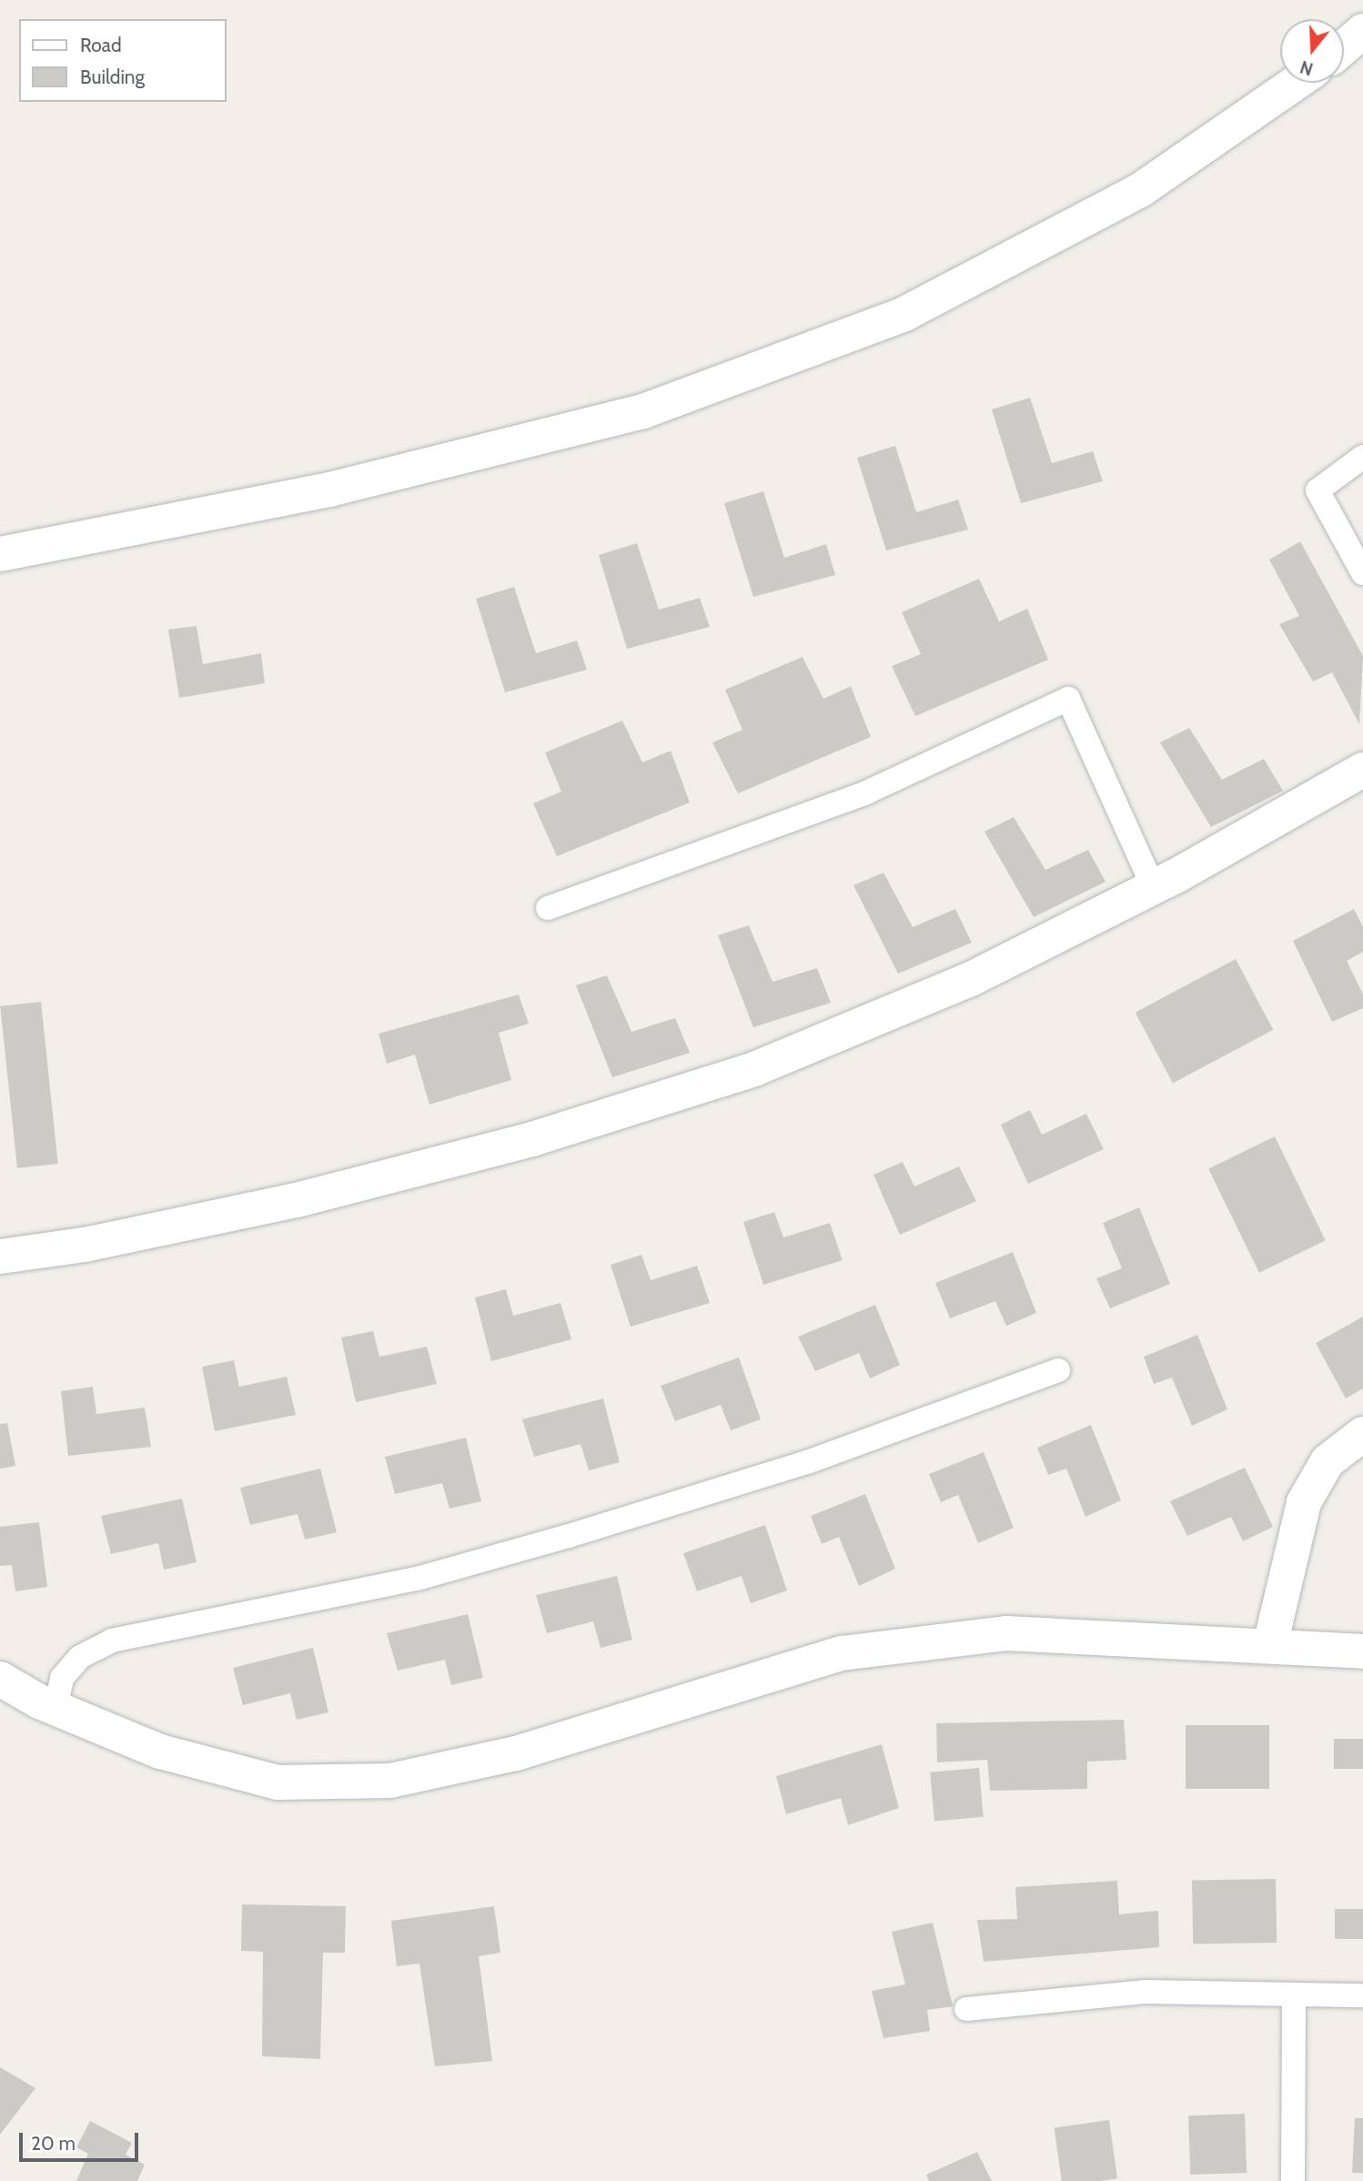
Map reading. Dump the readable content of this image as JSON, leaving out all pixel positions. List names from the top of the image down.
{
  "legend": ["Road", "Building"],
  "scale_bar": "20 m",
  "north": "bottom"
}
